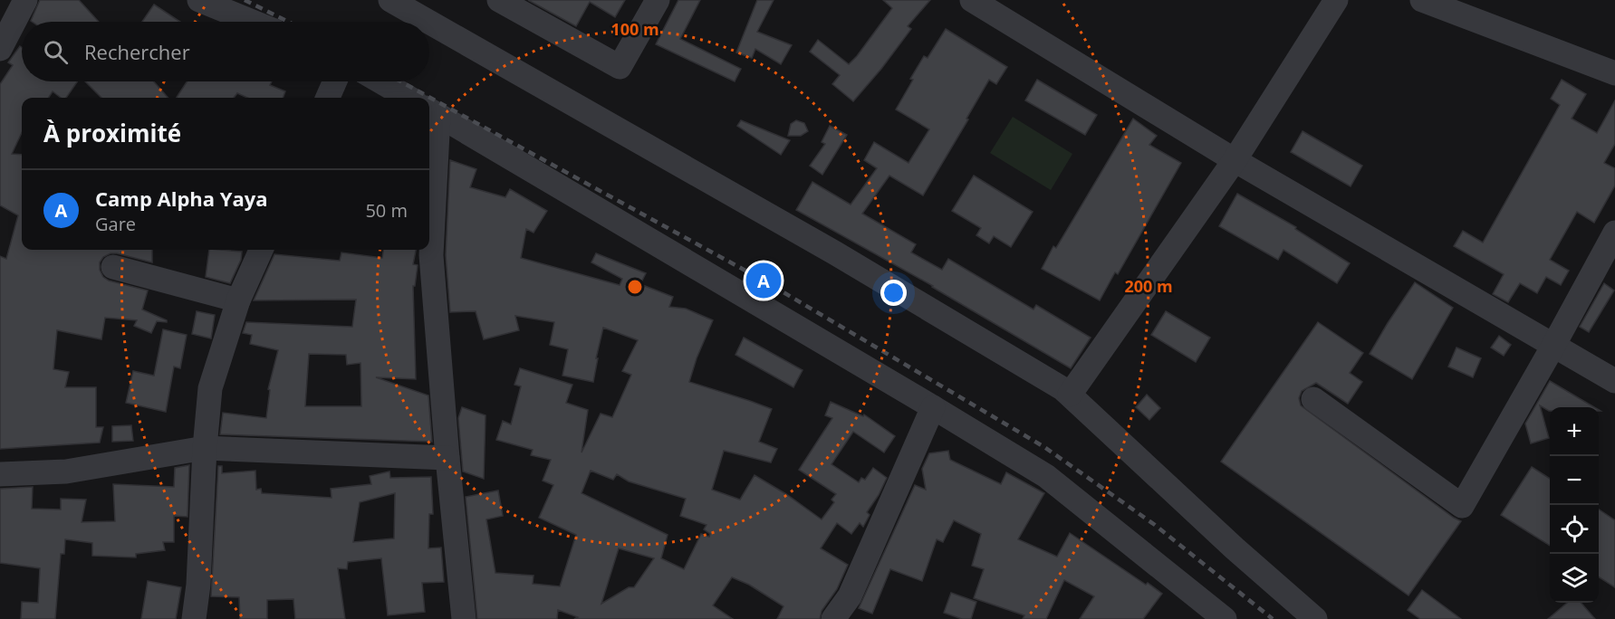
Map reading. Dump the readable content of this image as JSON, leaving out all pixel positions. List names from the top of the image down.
{
  "page": {
    "search": "Rechercher",
    "heading": "À proximité",
    "list": [
      {
        "mark": "A",
        "name": "Camp Alpha Yaya",
        "note": "Gare",
        "value": "50 m"
      }
    ],
    "pins": "A",
    "map_buttons": ["+", "−"]
  },
  "rings": ["100 m", "200 m"]
}
